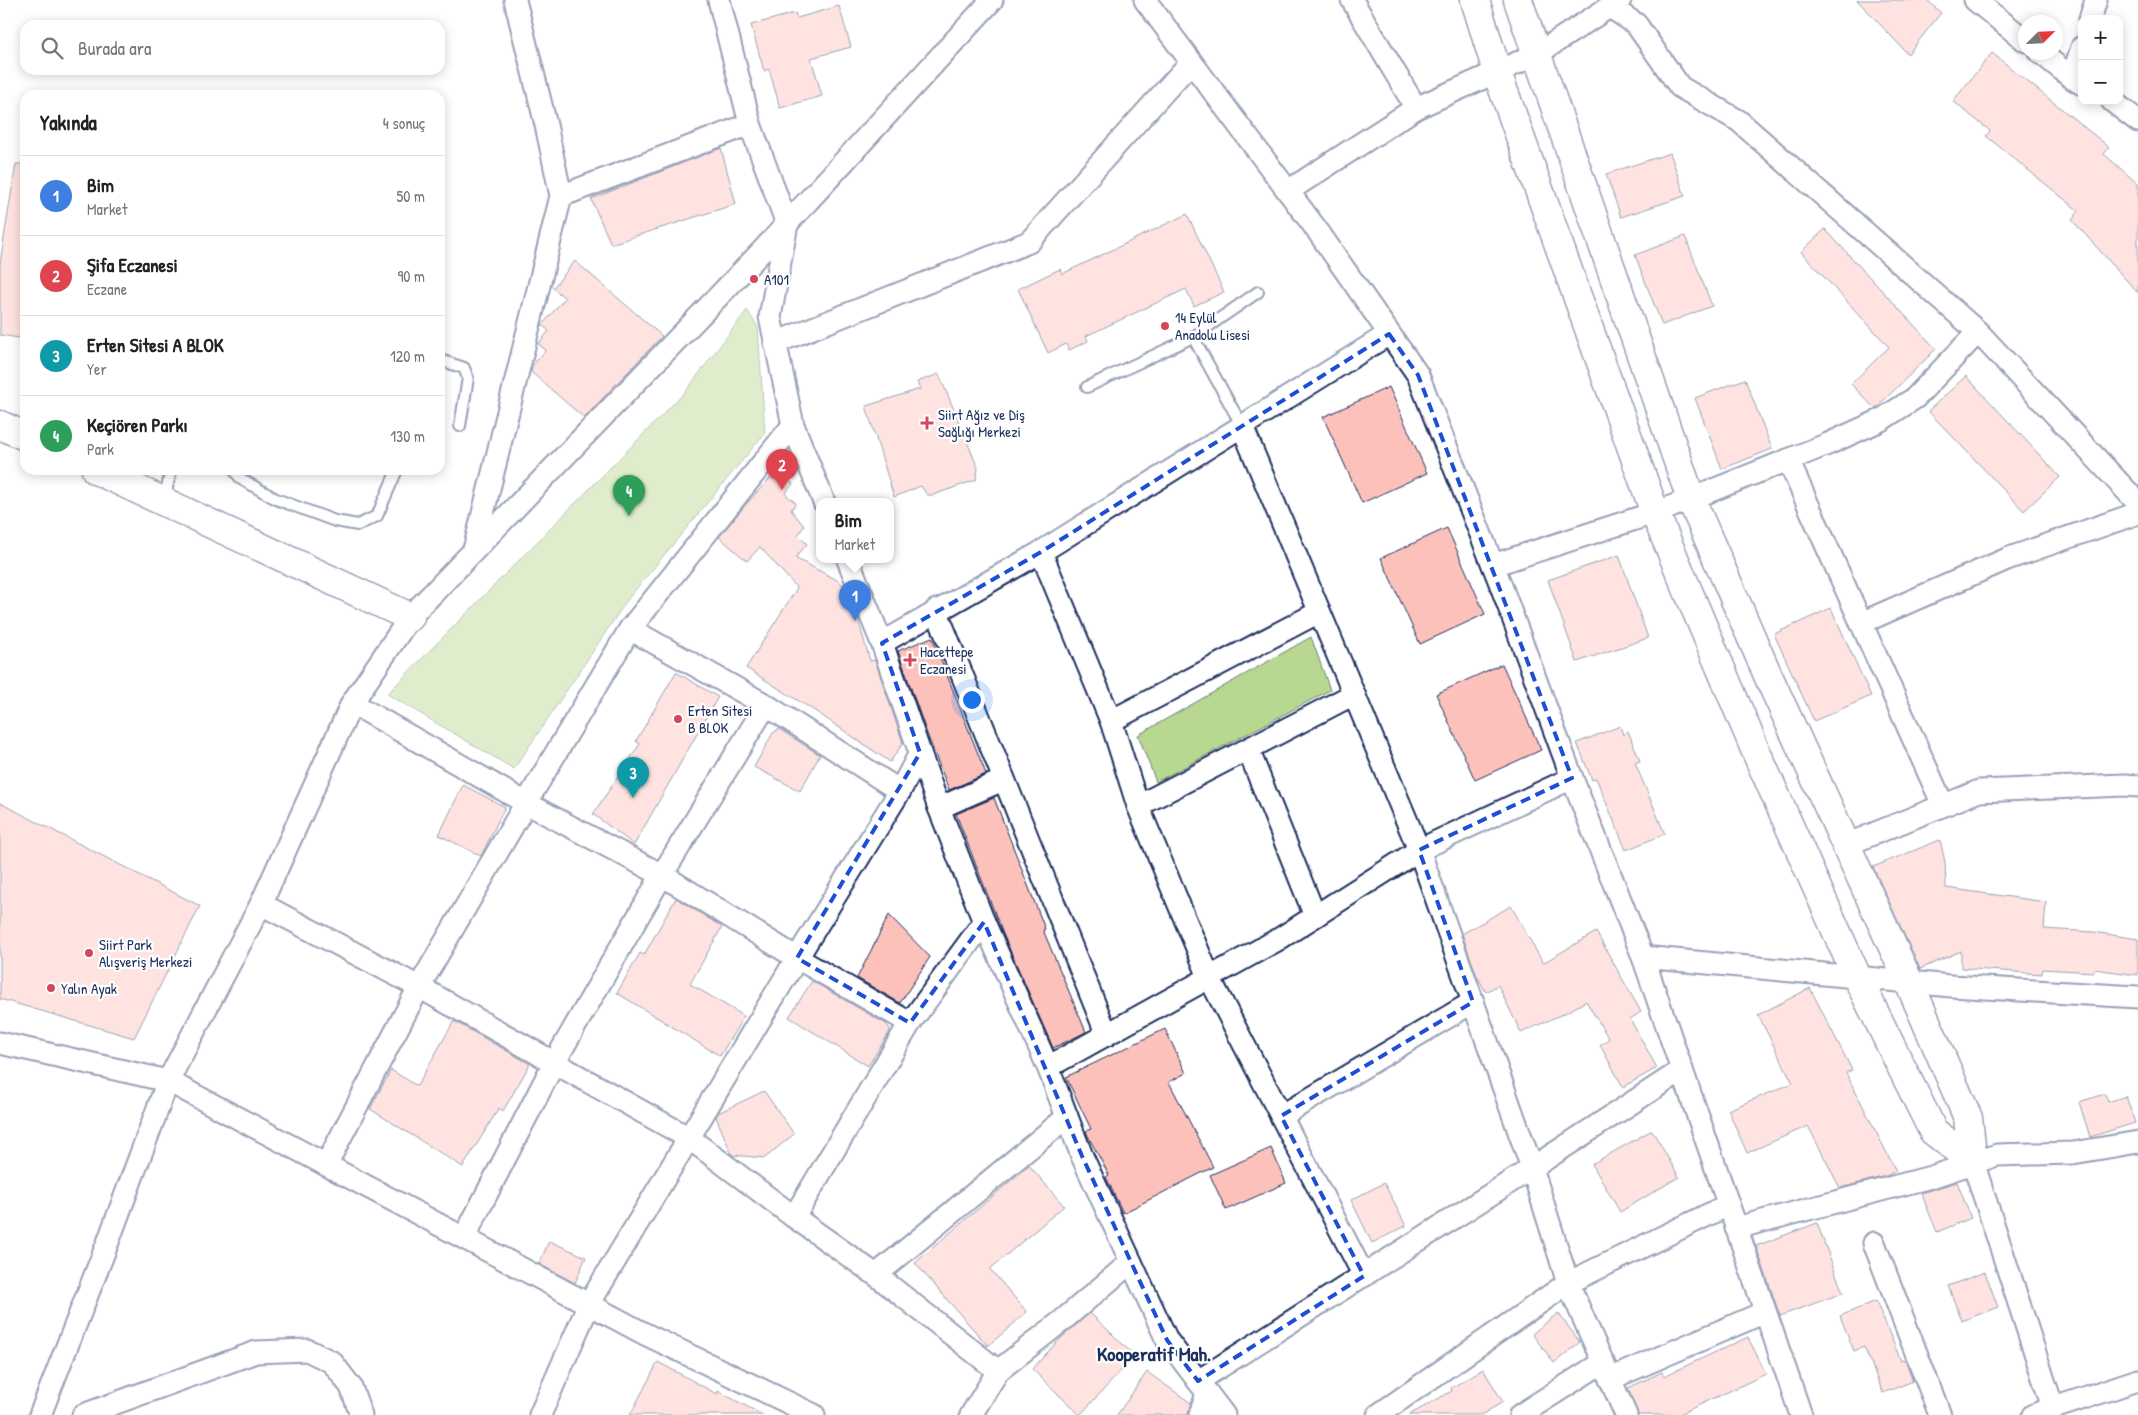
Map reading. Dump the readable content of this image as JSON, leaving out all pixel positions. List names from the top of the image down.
{
  "districts": ["Kooperatif Mah."],
  "places": {
    "other": [
      "A101",
      "14 Eylül Anadolu Lisesi",
      "Erten Sitesi B BLOK",
      "Siirt Park Alışveriş Merkezi",
      "Yalın Ayak"
    ],
    "health": ["Siirt Ağız ve Diş Sağlığı Merkezi", "Hacettepe Eczanesi"]
  },
  "north": "top right",
  "page": {
    "map_buttons": ["+", "−"],
    "search": "Burada ara",
    "heading": ["Yakında", "4 sonuç"],
    "list": [
      {
        "mark": "1",
        "name": "Bim",
        "note": "Market",
        "value": "50 m"
      },
      {
        "mark": "2",
        "name": "Şifa Eczanesi",
        "note": "Eczane",
        "value": "90 m"
      },
      {
        "mark": "3",
        "name": "Erten Sitesi A BLOK",
        "note": "Yer",
        "value": "120 m"
      },
      {
        "mark": "4",
        "name": "Keçiören Parkı",
        "note": "Park",
        "value": "130 m"
      }
    ],
    "pins": [
      "2",
      "4",
      "1",
      "3"
    ],
    "popup": ["Bim", "Market"]
  }
}
